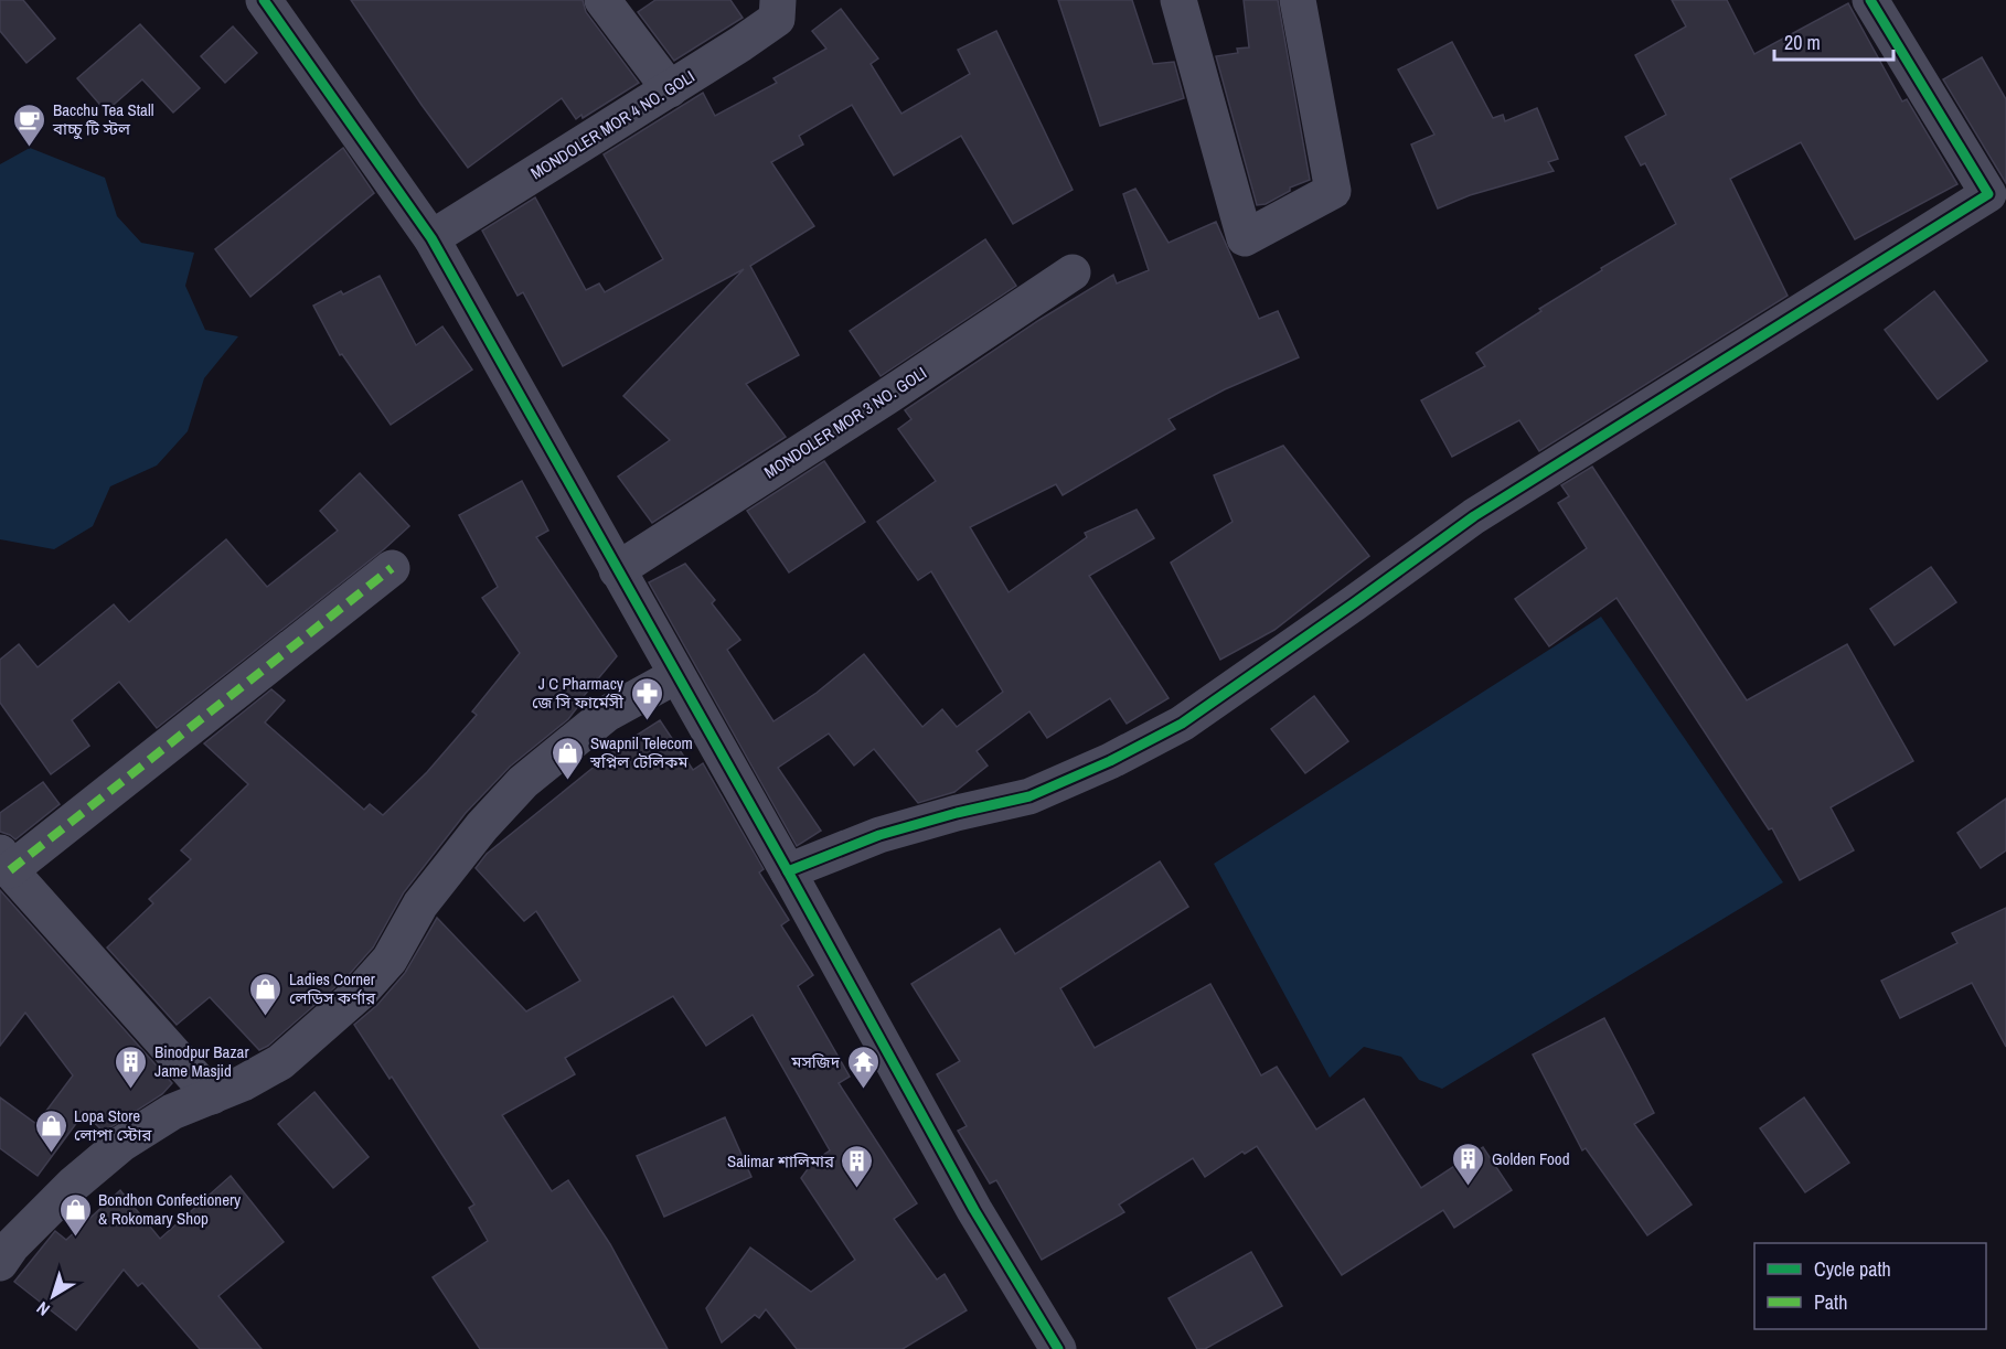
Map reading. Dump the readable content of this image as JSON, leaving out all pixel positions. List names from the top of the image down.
{
  "streets": {
    "street": ["MONDOLER MOR 4 NO. GOLI", "MONDOLER MOR 3 NO. GOLI"]
  },
  "places": {
    "cafe": ["Bacchu Tea Stall বাচ্চু টি স্টল"],
    "pharmacy": ["J C Pharmacy জে সি ফার্মেসী"],
    "shop": [
      "Swapnil Telecom স্বপ্নিল টেলিকম",
      "Ladies Corner লেডিস কর্ণার",
      "Lopa Store লোপা স্টোর",
      "Bondhon Confectionery & Rokomary Shop"
    ],
    "building": ["Binodpur Bazar Jame Masjid", "Golden Food", "Salimar শালিমার"],
    "temple": ["মসজিদ"]
  },
  "legend": ["Cycle path", "Path"],
  "scale_bar": "20 m",
  "north": "bottom left"
}
